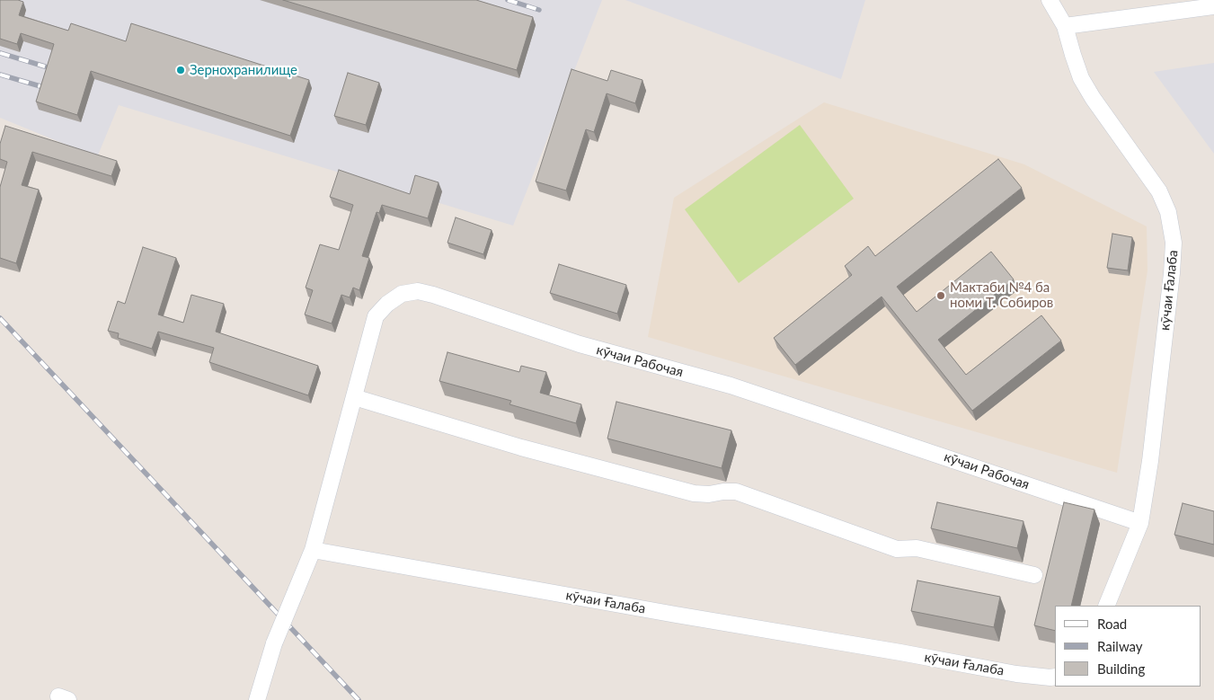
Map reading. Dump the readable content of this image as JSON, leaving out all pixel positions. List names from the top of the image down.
{
  "streets": {
    "street": ["кӯчаи Ғалаба", "кӯчаи Рабочая"]
  },
  "crossings": [
    ["кӯчаи Ғалаба", "кӯчаи Рабочая"]
  ],
  "places": ["Зернохранилище", "Мактаби №4 ба номи Т. Собиров"],
  "legend": ["Road", "Railway", "Building"]
}
